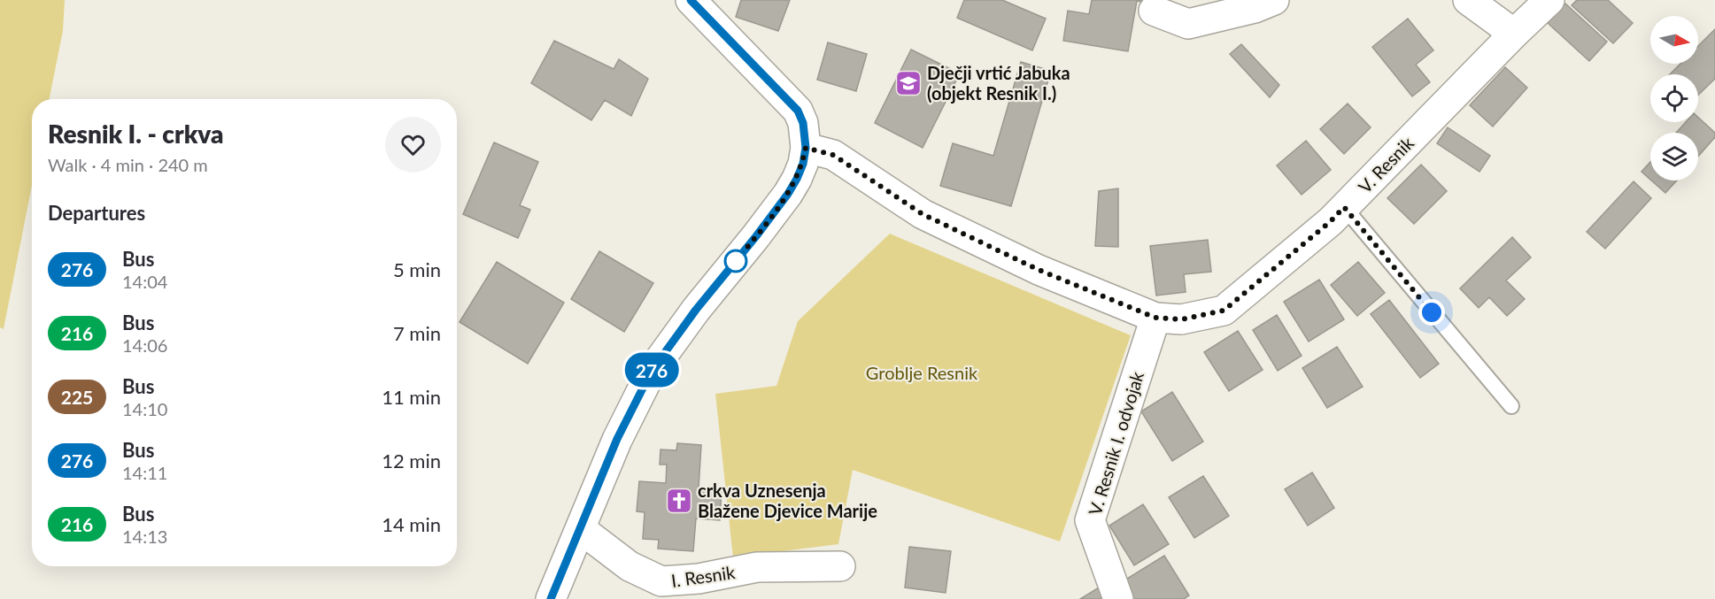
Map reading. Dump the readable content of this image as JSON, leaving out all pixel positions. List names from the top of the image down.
{
  "streets": {
    "street": ["V. Resnik", "V. Resnik I. odvojak", "I. Resnik"]
  },
  "crossings": [
    ["V. Resnik", "V. Resnik I. odvojak"]
  ],
  "parks": ["Groblje Resnik"],
  "places": {
    "school or university": ["Dječji vrtić Jabuka (objekt Resnik I.)"],
    "church": ["crkva Uznesenja Blažene Djevice Marije"]
  },
  "lines": ["bus line 276"],
  "north": "right",
  "page": {
    "on_map": "276",
    "heading": [
      ["Resnik I. - crkva", "Walk · 4 min · 240 m"],
      "Departures"
    ],
    "list": [
      {
        "mark": "276",
        "name": "Bus",
        "note": "14:04",
        "value": "5 min"
      },
      {
        "mark": "216",
        "name": "Bus",
        "note": "14:06",
        "value": "7 min"
      },
      {
        "mark": "225",
        "name": "Bus",
        "note": "14:10",
        "value": "11 min"
      },
      {
        "mark": "276",
        "name": "Bus",
        "note": "14:11",
        "value": "12 min"
      },
      {
        "mark": "216",
        "name": "Bus",
        "note": "14:13",
        "value": "14 min"
      }
    ]
  }
}
